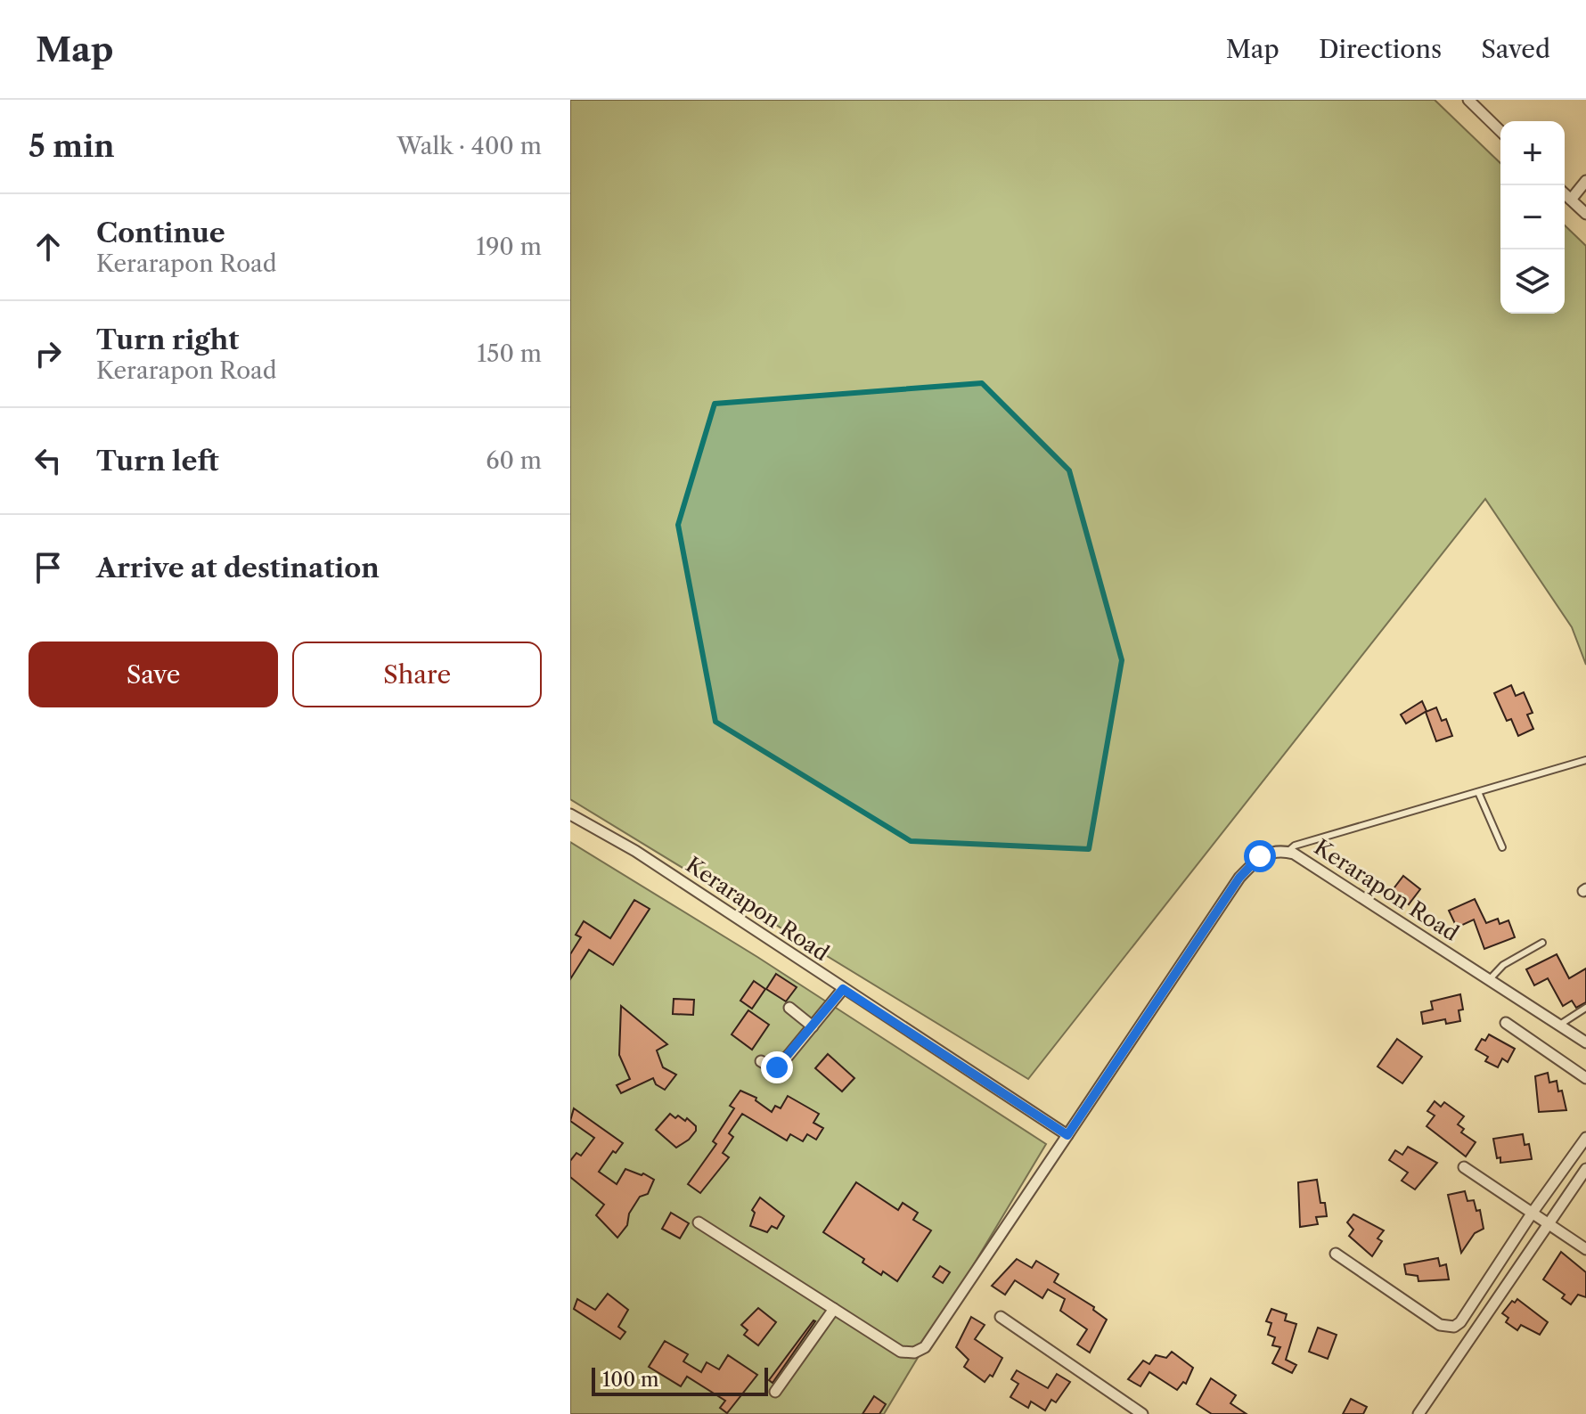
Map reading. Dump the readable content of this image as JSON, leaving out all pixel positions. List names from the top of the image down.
{
  "streets": {
    "street": ["Kerarapon Road"]
  },
  "scale_bar": "100 m",
  "page": {
    "header": "Map",
    "nav": ["Map", "Directions", "Saved"],
    "heading": ["5 min", "Walk · 400 m"],
    "map_buttons": ["+", "−"],
    "list": [
      ["Continue", "Kerarapon Road", "190 m"],
      ["Turn right", "Kerarapon Road", "150 m"],
      ["Turn left", "60 m"],
      "Arrive at destination"
    ],
    "buttons": ["Save", "Share"],
    "scale": "100 m"
  }
}
